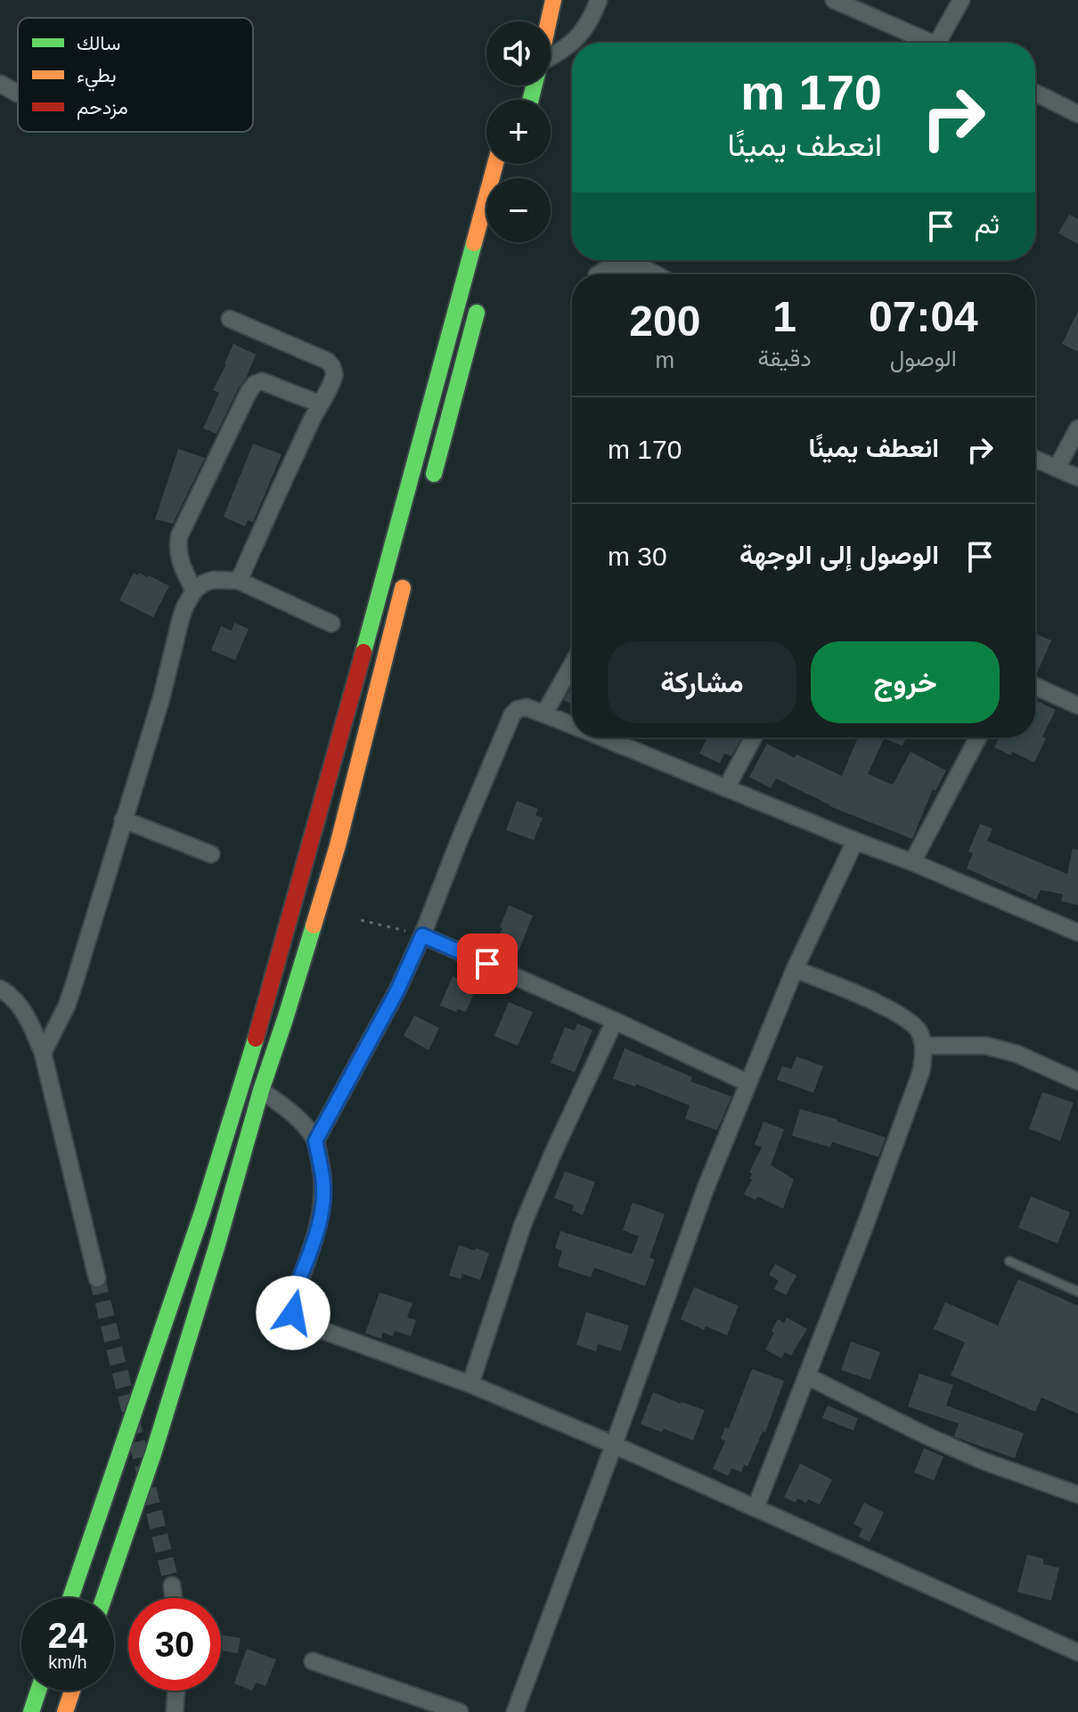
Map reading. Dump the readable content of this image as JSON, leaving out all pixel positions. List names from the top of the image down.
{
  "legend": ["سالك", "بطيء", "مزدحم"],
  "page": {
    "map_buttons": ["+", "−"],
    "turn": ["170 m", "انعطف يمينًا"],
    "then": "ثم",
    "eta": [
      "07:04",
      "الوصول",
      "1",
      "دقيقة",
      "200",
      "m"
    ],
    "list": [
      {
        "name": "انعطف يمينًا",
        "value": "170 m"
      },
      {
        "name": "الوصول إلى الوجهة",
        "value": "30 m"
      }
    ],
    "buttons": ["خروج", "مشاركة"],
    "speed": "24 km/h",
    "limit": "30"
  }
}
